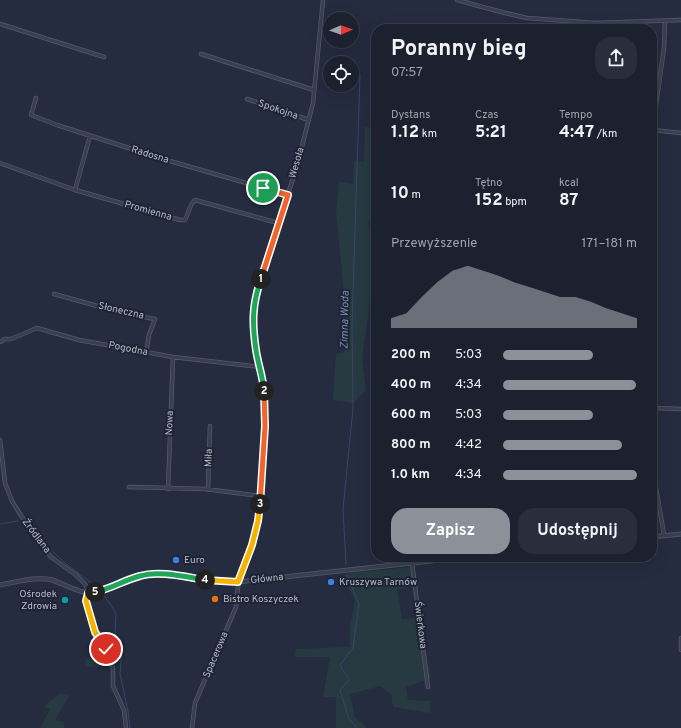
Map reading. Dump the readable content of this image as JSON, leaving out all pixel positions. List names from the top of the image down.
{
  "streets": {
    "street": [
      "Spokojna",
      "Radosna",
      "Wesoła",
      "Promienna",
      "Słoneczna",
      "Pogodna",
      "Nowa",
      "Miła",
      "Źródlana",
      "Główna",
      "Świerkowa",
      "Spacerowa"
    ]
  },
  "crossings": [
    ["Spokojna", "Wesoła"],
    ["Radosna", "Wesoła"],
    ["Wesoła", "Promienna"],
    ["Wesoła", "Pogodna"],
    ["Wesoła", "Główna"],
    ["Wesoła", "Spacerowa"],
    ["Słoneczna", "Pogodna"],
    ["Pogodna", "Nowa"],
    ["Źródlana", "Główna"],
    ["Główna", "Świerkowa"],
    ["Główna", "Spacerowa"]
  ],
  "water": ["Zimna Woda"],
  "places": [
    "Euro",
    "Kruszywa Tarnów",
    "Bistro Koszyczek",
    "Ośrodek Zdrowia"
  ],
  "north": "right",
  "page": {
    "heading": ["Poranny bieg", "07:57"],
    "stats": [
      ["Dystans", "1.12 km"],
      ["Czas", "5:21"],
      ["Tempo", "4:47 /km"],
      ["10 m"],
      ["Tętno", "152 bpm"],
      ["kcal", "87"]
    ],
    "chart": ["Przewyższenie", "171–181 m"],
    "pins": [
      "1",
      "2",
      "3",
      "4",
      "5"
    ],
    "list": [
      {
        "name": "200 m",
        "note": "5:03"
      },
      {
        "name": "400 m",
        "note": "4:34"
      },
      {
        "name": "600 m",
        "note": "5:03"
      },
      {
        "name": "800 m",
        "note": "4:42"
      },
      {
        "name": "1.0 km",
        "note": "4:34"
      }
    ],
    "buttons": ["Zapisz", "Udostępnij"]
  }
}
